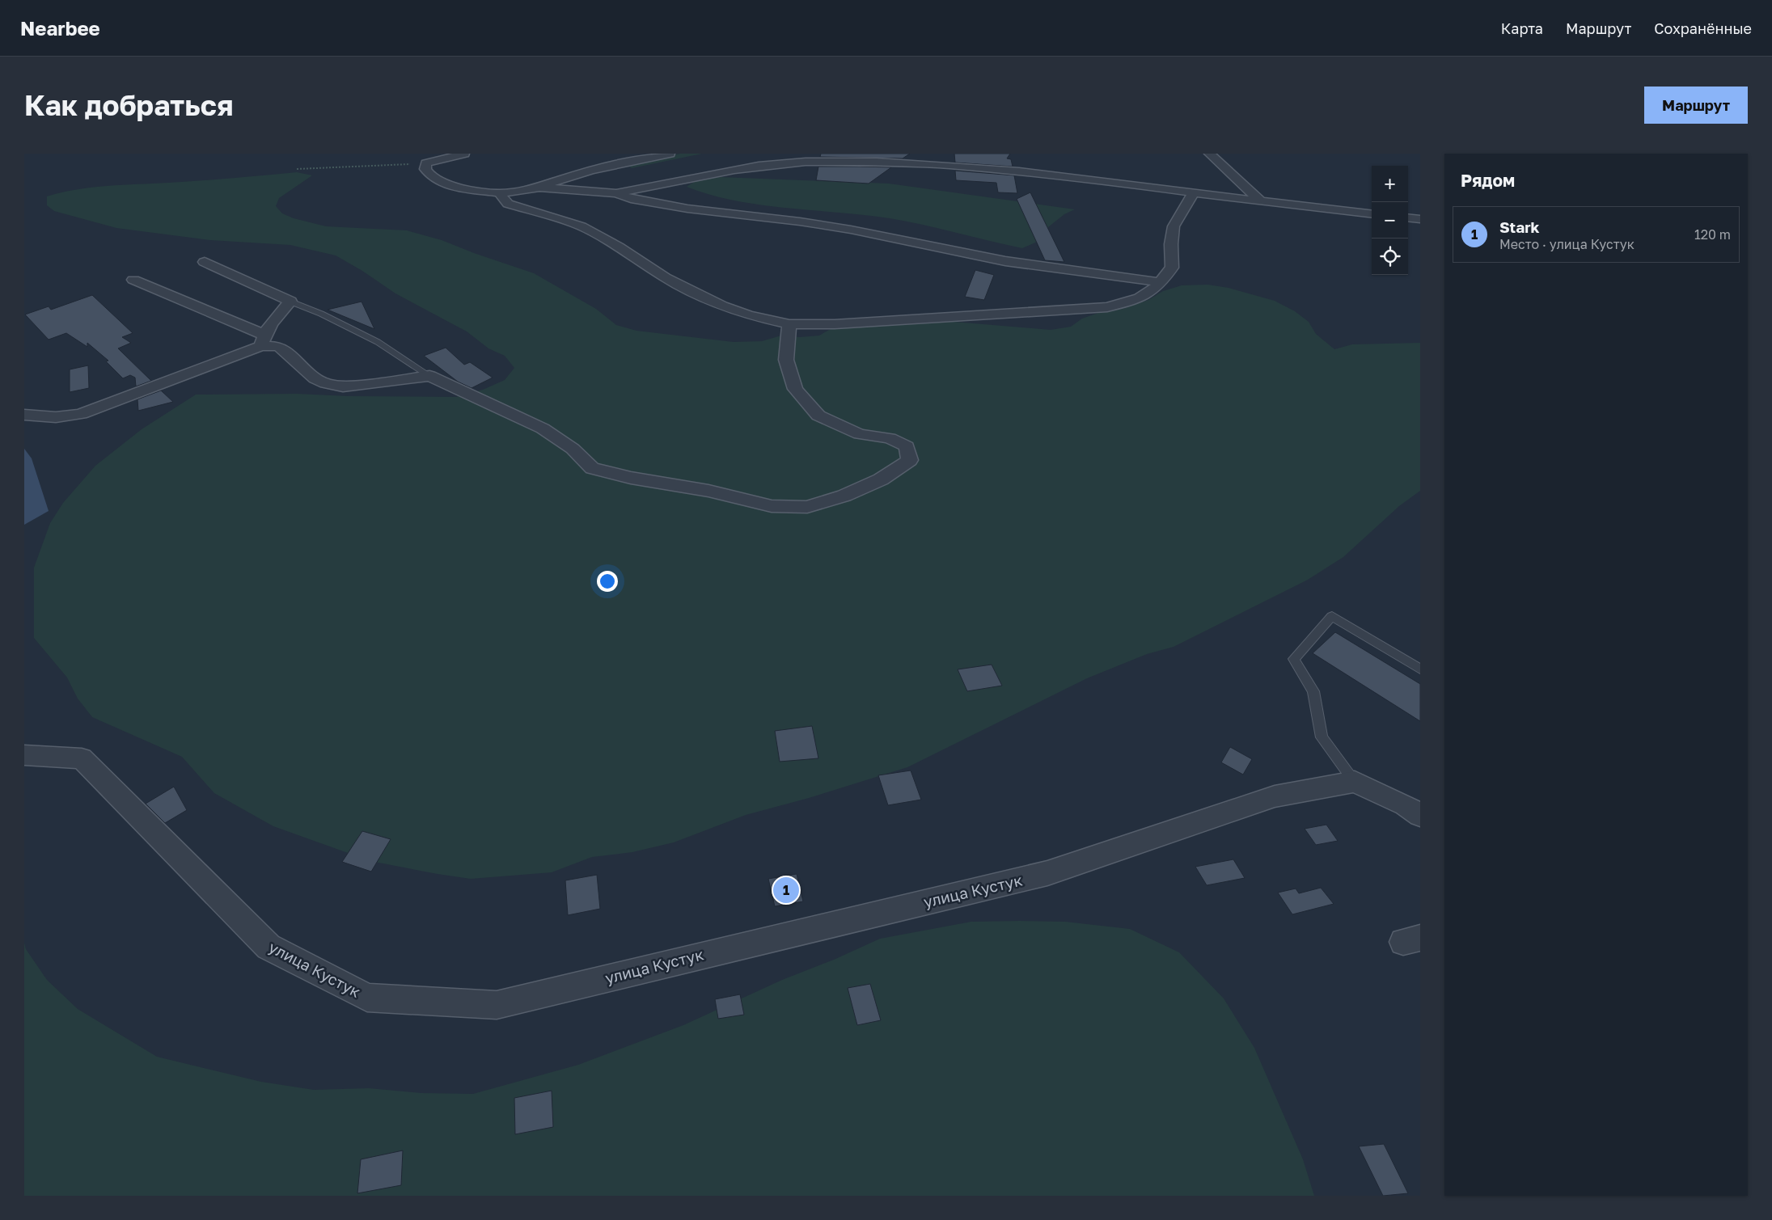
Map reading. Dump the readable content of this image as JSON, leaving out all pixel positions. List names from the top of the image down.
{
  "streets": {
    "street": ["улица Кустук"]
  },
  "page": {
    "header": "Nearbee",
    "nav": ["Карта", "Маршрут", "Сохранённые"],
    "buttons": "Маршрут",
    "title": "Как добраться",
    "heading": "Рядом",
    "map_buttons": ["+", "−"],
    "list": [
      {
        "mark": "1",
        "name": "Stark",
        "note": "Место · улица Кустук",
        "value": "120 m"
      }
    ],
    "pins": "1"
  }
}
